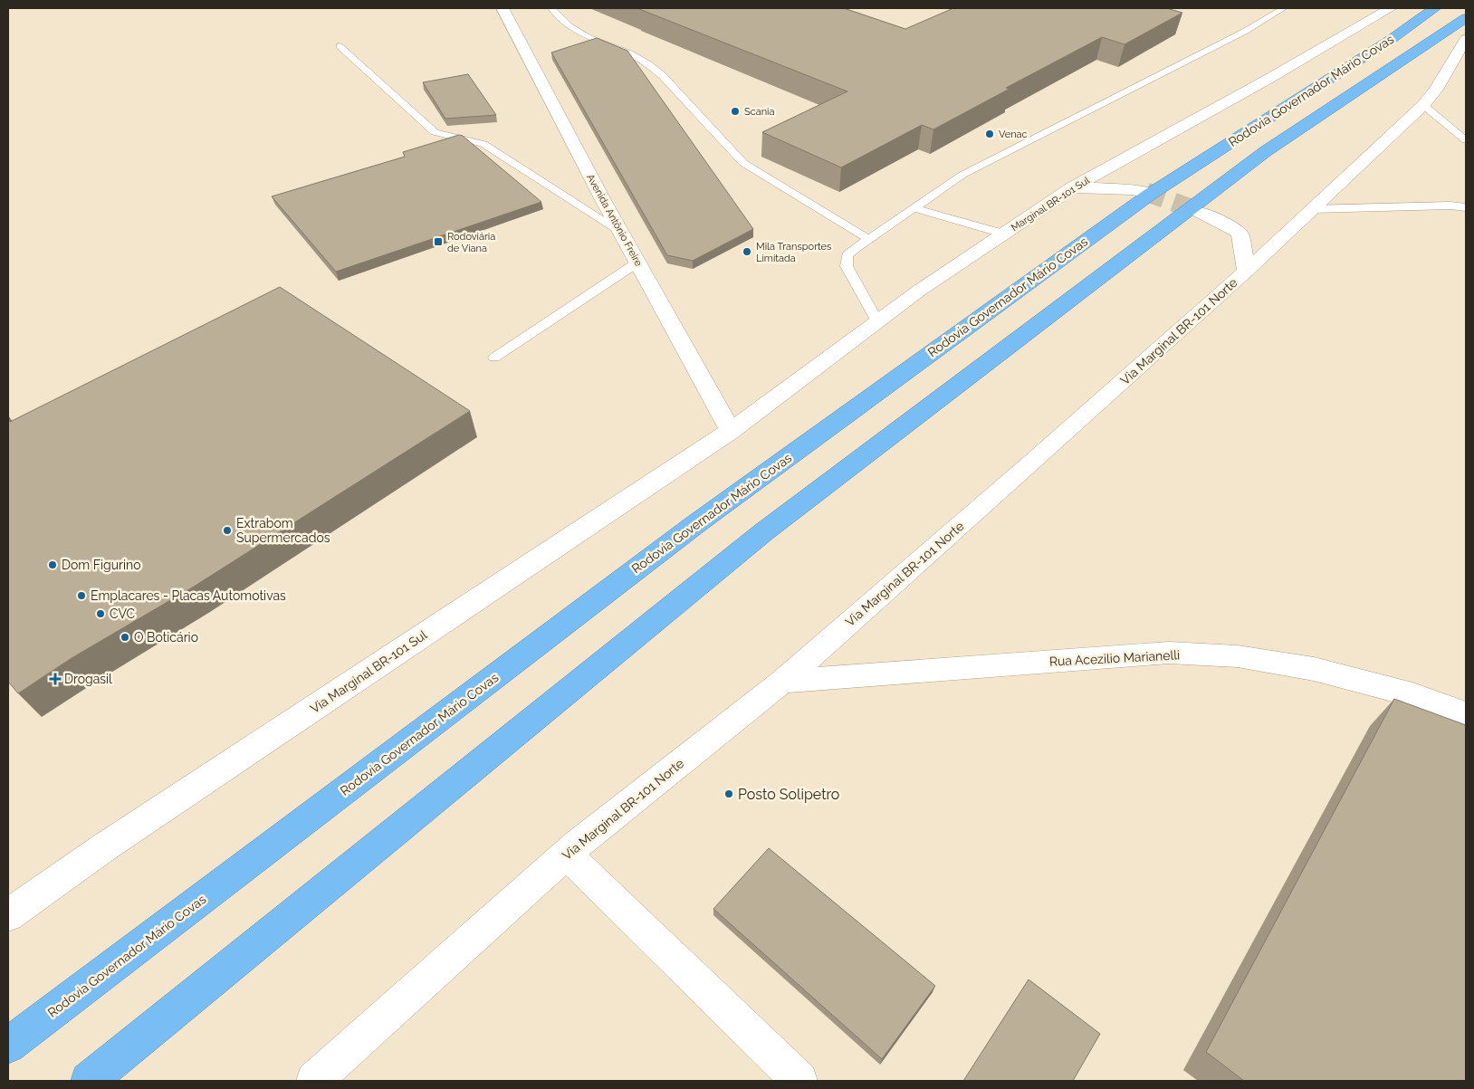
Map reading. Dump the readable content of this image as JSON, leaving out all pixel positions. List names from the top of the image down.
{
  "streets": {
    "highway": ["Rodovia Governador Mário Covas"],
    "street": [
      "Marginal BR-101 Sul",
      "Avenida Antônio Freire",
      "Via Marginal BR-101 Norte",
      "Rua Acezilio Marianelli",
      "Via Marginal BR-101 Sul"
    ]
  },
  "crossings": [
    ["Marginal BR-101 Sul", "Avenida Antônio Freire"],
    ["Marginal BR-101 Sul", "Via Marginal BR-101 Sul"],
    ["Avenida Antônio Freire", "Via Marginal BR-101 Sul"],
    ["Via Marginal BR-101 Norte", "Rua Acezilio Marianelli"]
  ],
  "places": {
    "other": [
      "Scania",
      "Venac",
      "Mila Transportes Limitada",
      "Extrabom Supermercados",
      "Dom Figurino",
      "Emplacares - Placas Automotivas",
      "CVC",
      "O Boticário",
      "Posto Solipetro"
    ],
    "transit": ["Rodoviária de Viana"],
    "health": ["Drogasil"]
  }
}
